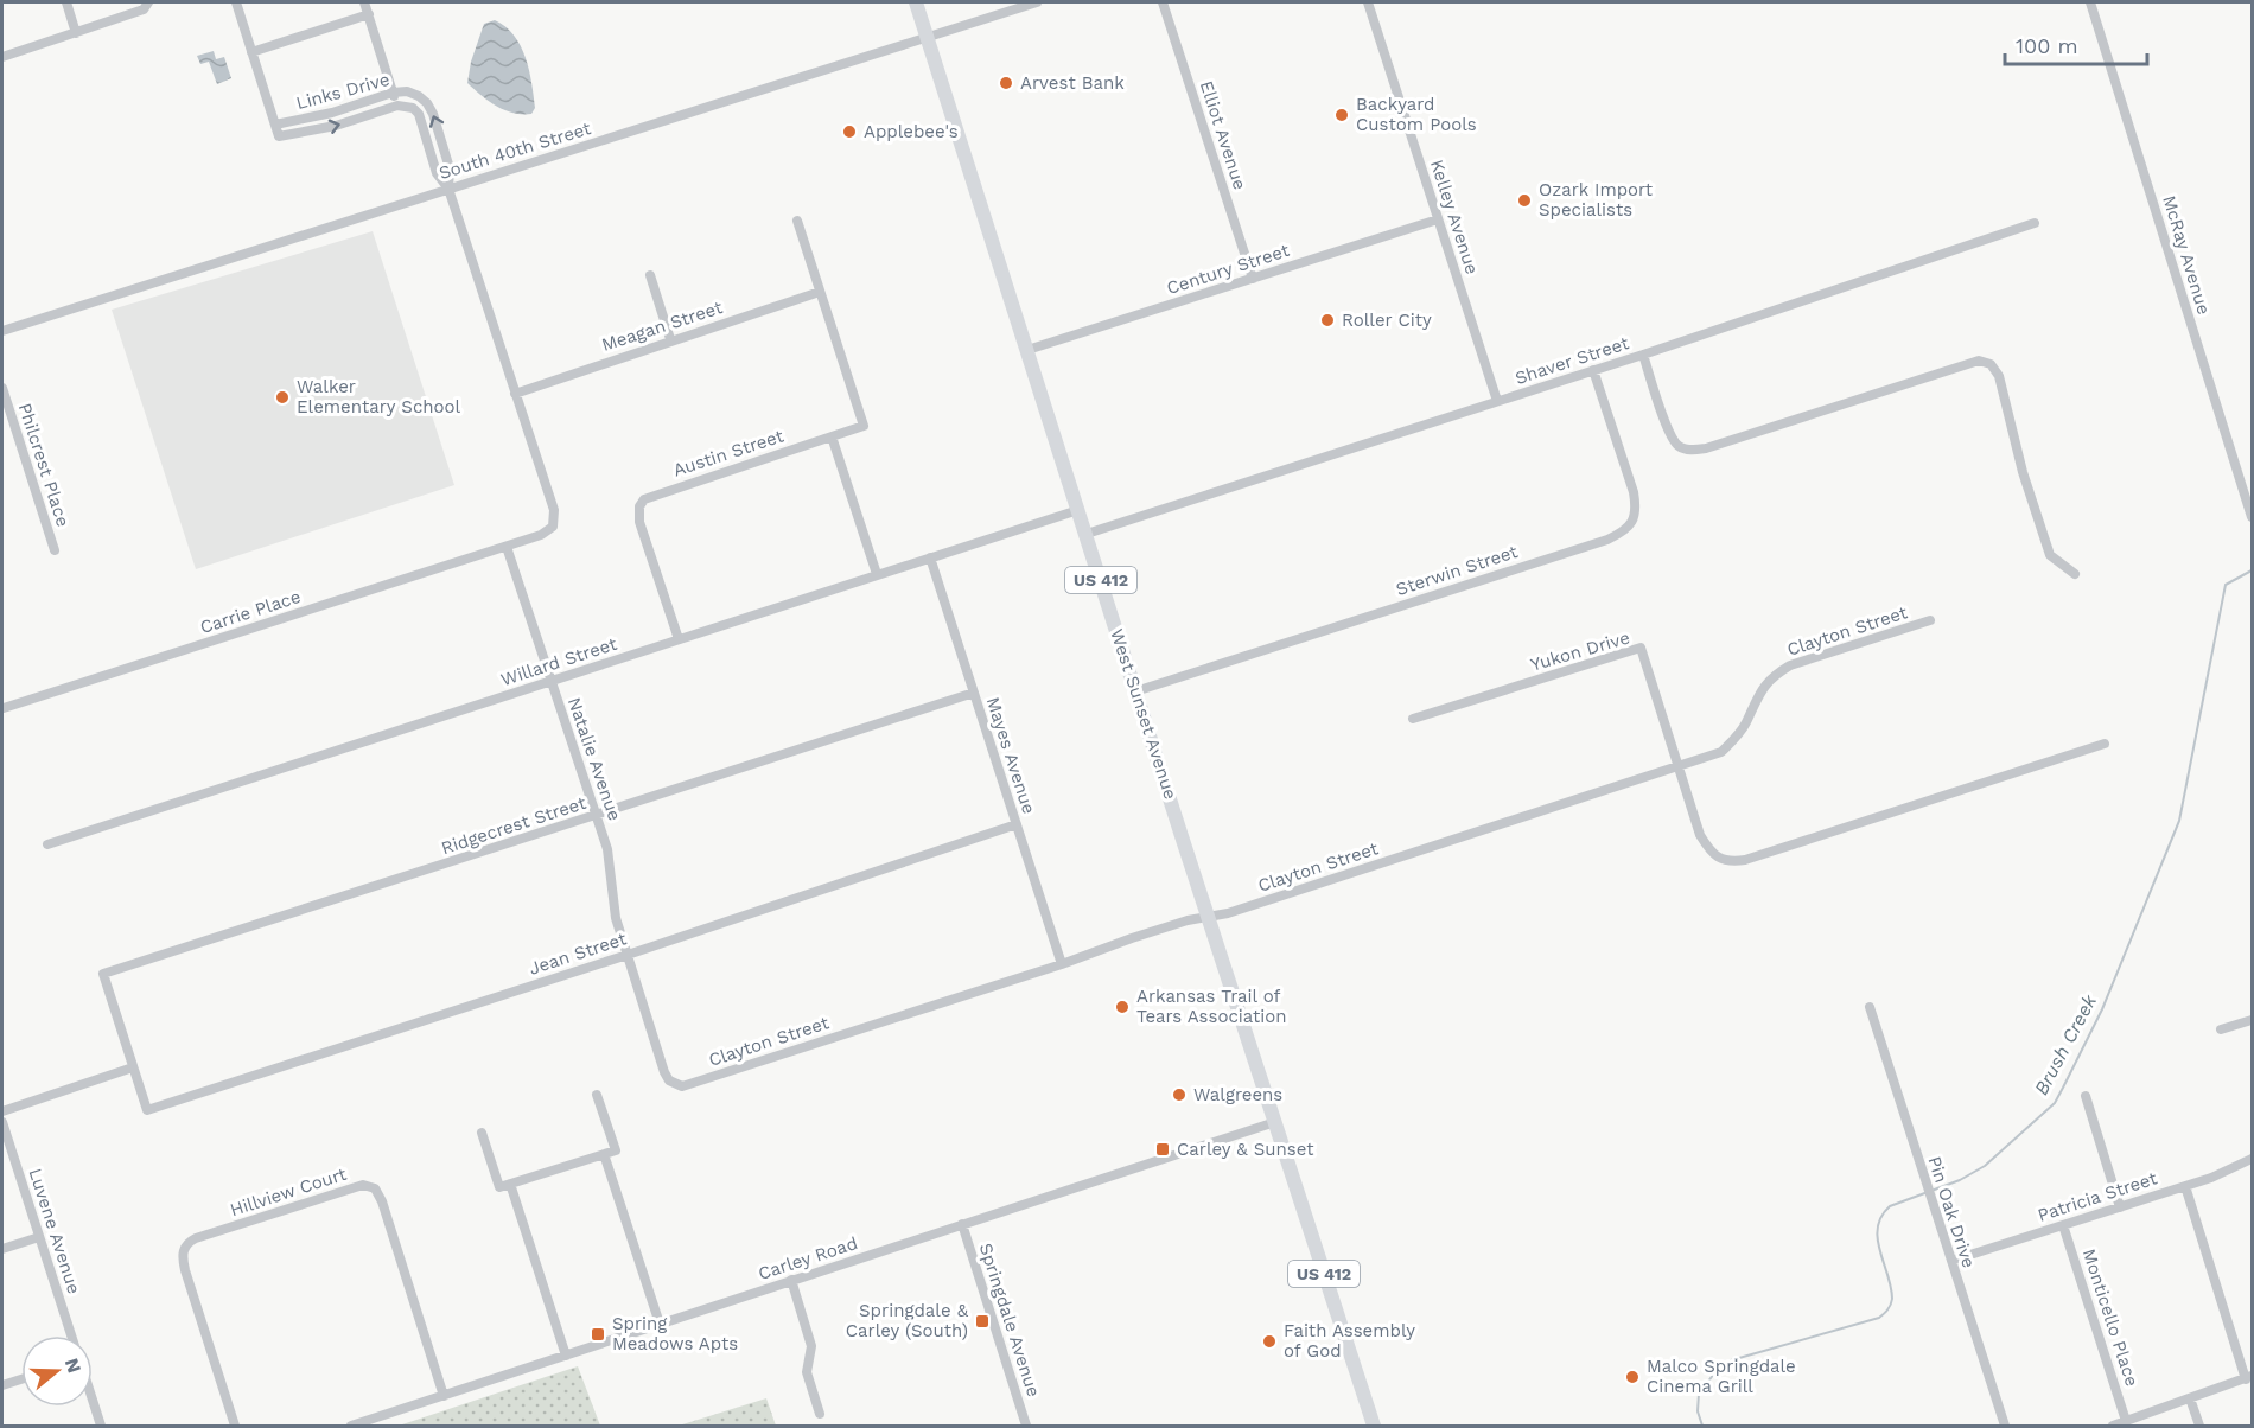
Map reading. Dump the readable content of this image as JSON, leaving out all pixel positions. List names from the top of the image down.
{
  "streets": {
    "highway": ["US 412", "West Sunset Avenue"],
    "street": [
      "Links Drive",
      "Elliot Avenue",
      "South 40th Street",
      "Kelley Avenue",
      "McRay Avenue",
      "Century Street",
      "Meagan Street",
      "Shaver Street",
      "Austin Street",
      "Philcrest Place",
      "Sterwin Street",
      "Carrie Place",
      "Clayton Street",
      "Yukon Drive",
      "Willard Street",
      "Mayes Avenue",
      "Natalie Avenue",
      "Ridgecrest Street",
      "Jean Street",
      "Hillview Court",
      "Patricia Street",
      "Pin Oak Drive",
      "Luvene Avenue",
      "Carley Road",
      "Monticello Place",
      "Springdale Avenue"
    ]
  },
  "crossings": [
    ["Links Drive", "South 40th Street"],
    ["Elliot Avenue", "Century Street"],
    ["South 40th Street", "West Sunset Avenue"],
    ["Kelley Avenue", "Century Street"],
    ["Kelley Avenue", "Shaver Street"],
    ["Century Street", "West Sunset Avenue"],
    ["Shaver Street", "Sterwin Street"],
    ["Shaver Street", "West Sunset Avenue"],
    ["Austin Street", "Willard Street"],
    ["Sterwin Street", "West Sunset Avenue"],
    ["Carrie Place", "Natalie Avenue"],
    ["Clayton Street", "Yukon Drive"],
    ["Clayton Street", "West Sunset Avenue"],
    ["Clayton Street", "Mayes Avenue"],
    ["Clayton Street", "Natalie Avenue"],
    ["Willard Street", "West Sunset Avenue"],
    ["Willard Street", "Mayes Avenue"],
    ["Willard Street", "Natalie Avenue"],
    ["West Sunset Avenue", "Carley Road"],
    ["Mayes Avenue", "Ridgecrest Street"],
    ["Mayes Avenue", "Jean Street"],
    ["Natalie Avenue", "Ridgecrest Street"],
    ["Natalie Avenue", "Jean Street"],
    ["Ridgecrest Street", "Jean Street"],
    ["Hillview Court", "Carley Road"],
    ["Patricia Street", "Pin Oak Drive"],
    ["Patricia Street", "Monticello Place"],
    ["Carley Road", "Springdale Avenue"]
  ],
  "water": ["Brush Creek"],
  "places": {
    "other": [
      "Arvest Bank",
      "Backyard Custom Pools",
      "Applebee's",
      "Ozark Import Specialists",
      "Roller City",
      "Walker Elementary School",
      "Arkansas Trail of Tears Association",
      "Walgreens",
      "Faith Assembly of God",
      "Malco Springdale Cinema Grill"
    ],
    "transit": ["Carley & Sunset", "Springdale & Carley (South)", "Spring Meadows Apts"]
  },
  "scale_bar": "100 m",
  "north": "right"
}
